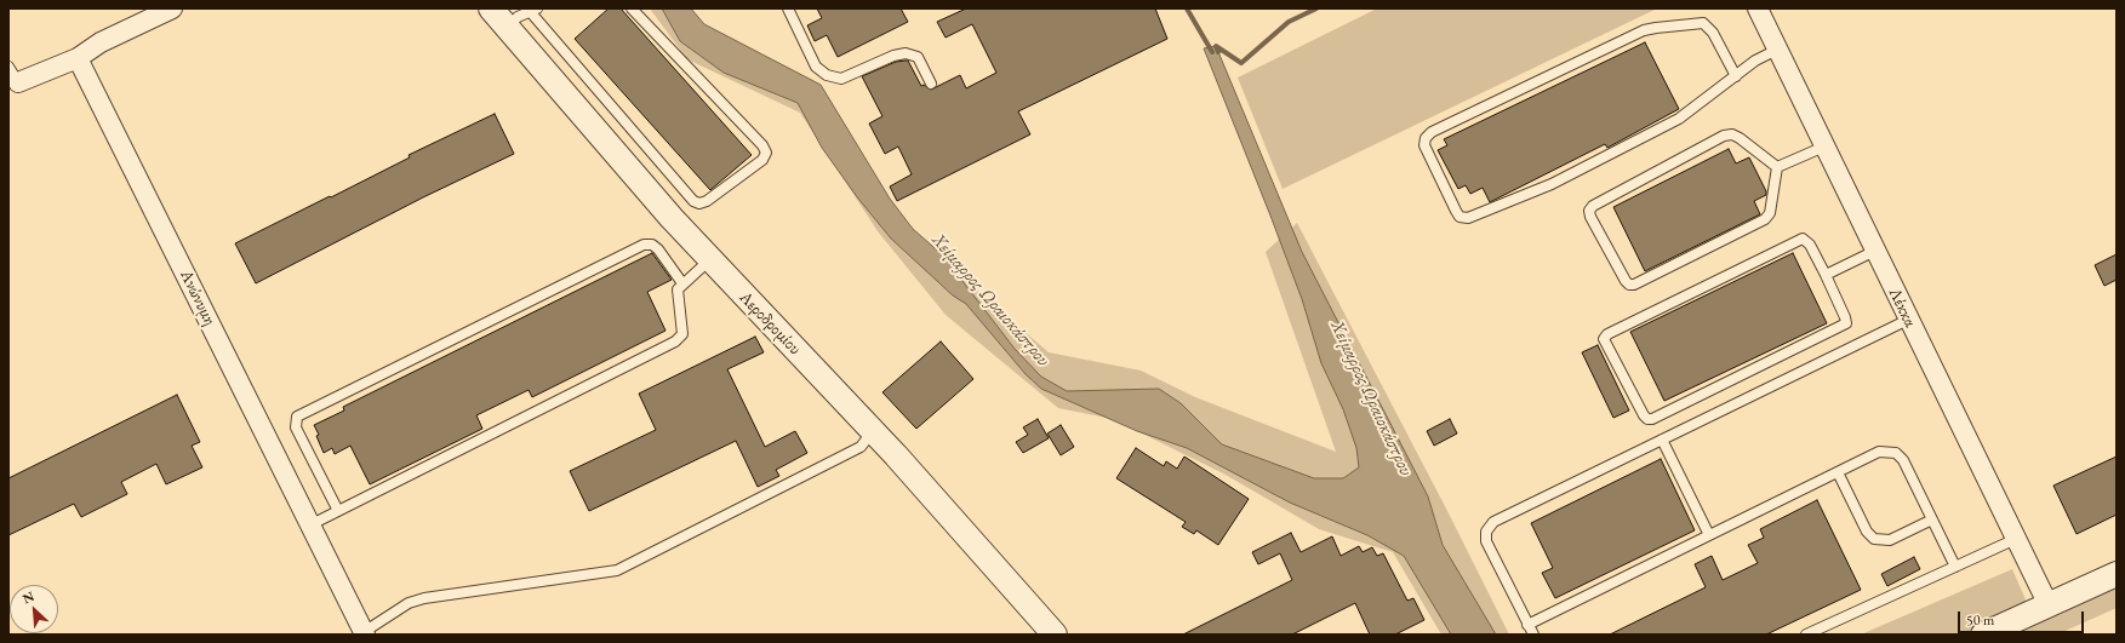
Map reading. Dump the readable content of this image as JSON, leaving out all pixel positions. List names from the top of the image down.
{
  "streets": {
    "street": ["Ανώνυμη", "Λέκκα", "Αεροδρομίου"]
  },
  "water": ["Χείμαρρος Ωραιοκάστρου"],
  "scale_bar": "50 m",
  "north": "top left"
}
